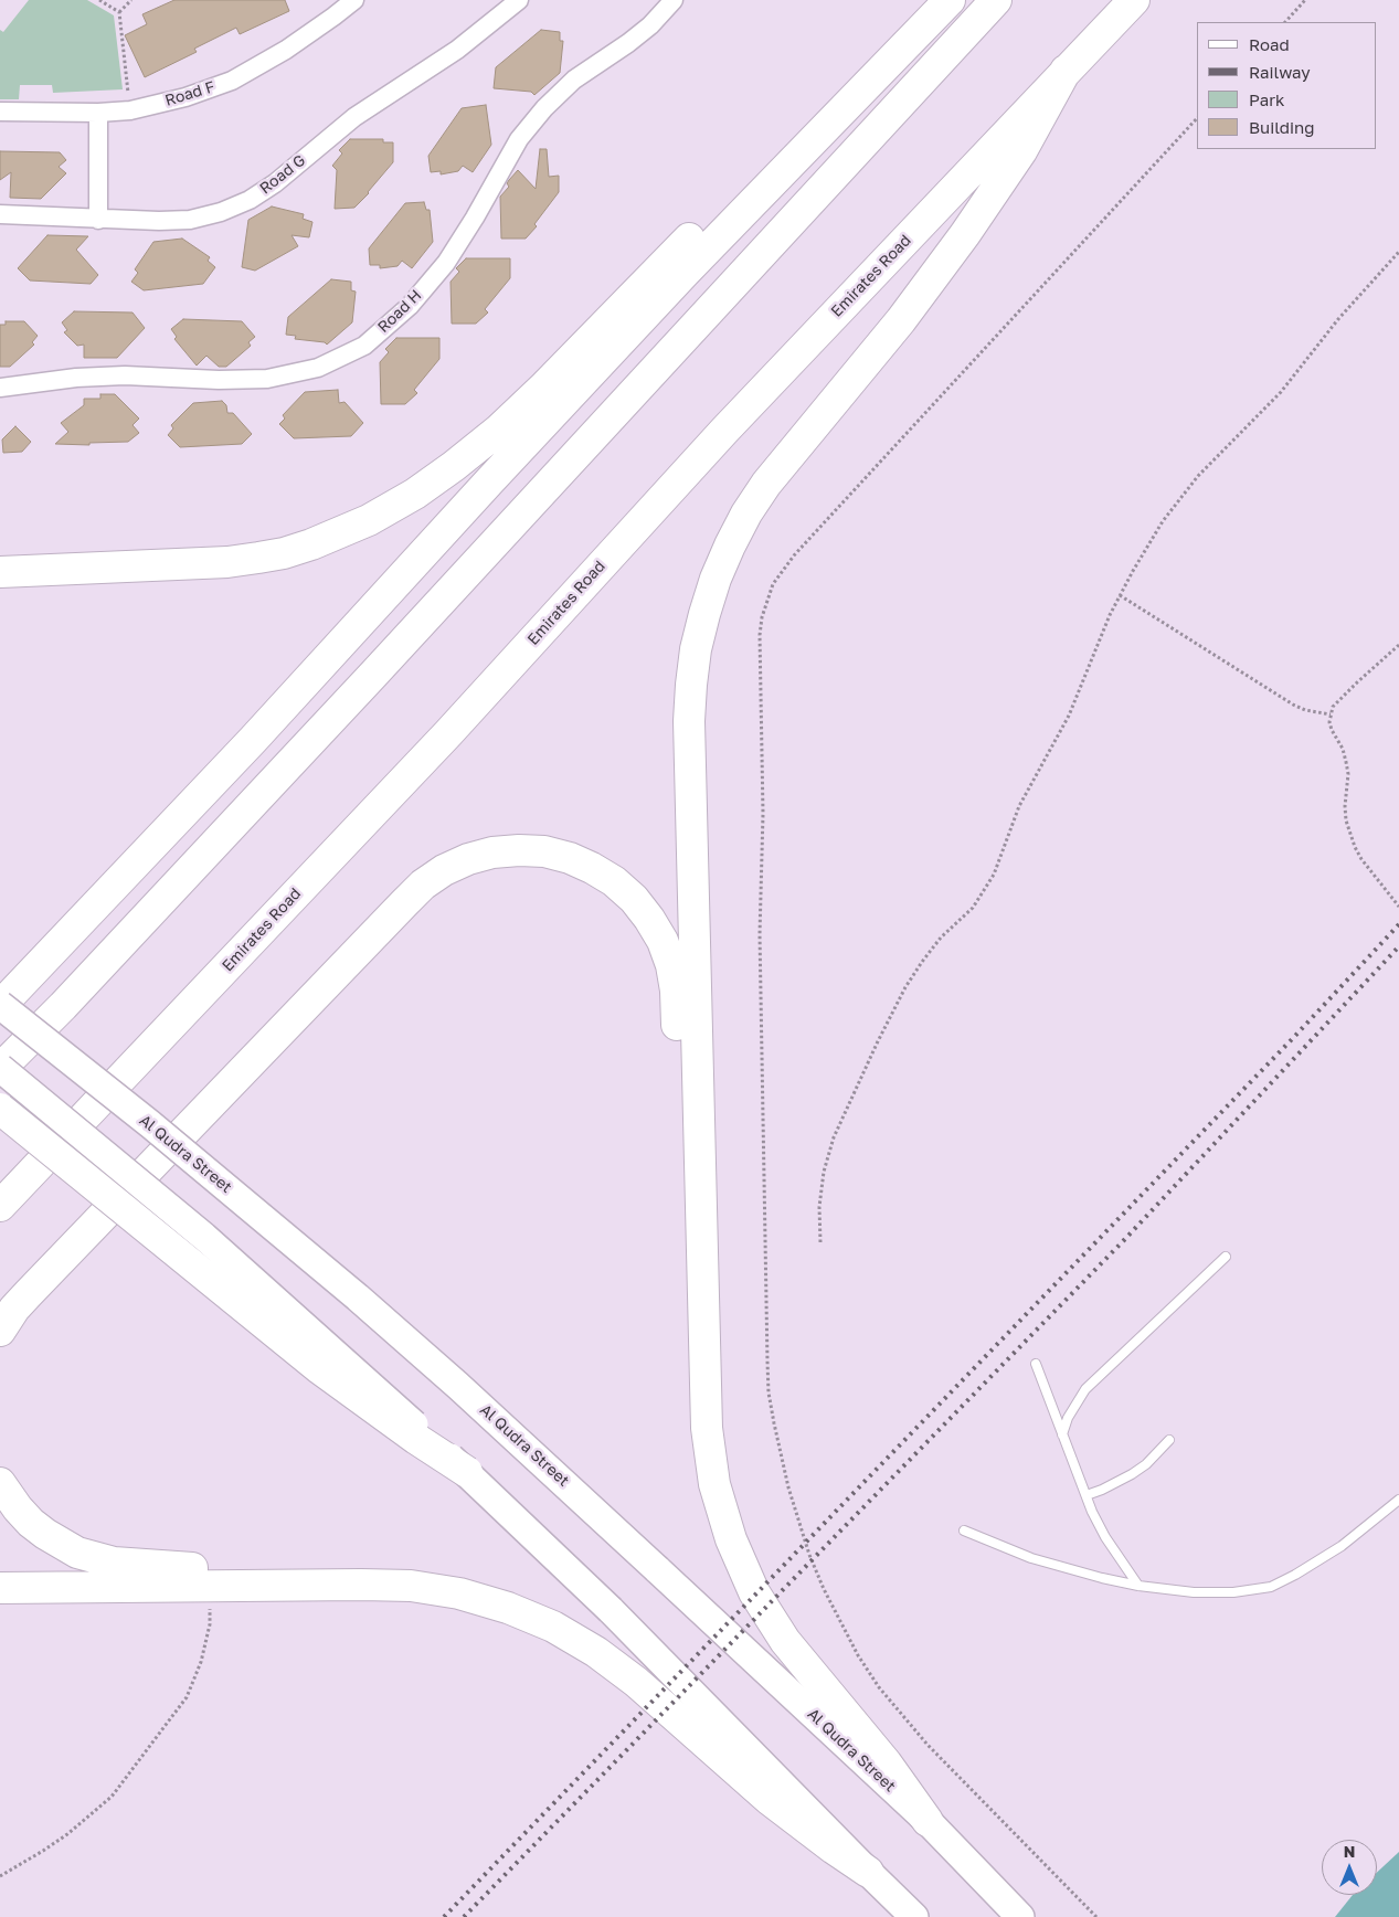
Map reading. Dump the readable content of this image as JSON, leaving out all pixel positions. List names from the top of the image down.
{
  "streets": {
    "highway": ["Emirates Road"],
    "main road": ["Al Qudra Street"],
    "street": ["Road F", "Road G", "Road H"]
  },
  "legend": [
    "Road",
    "Railway",
    "Park",
    "Building"
  ],
  "north": "top"
}
